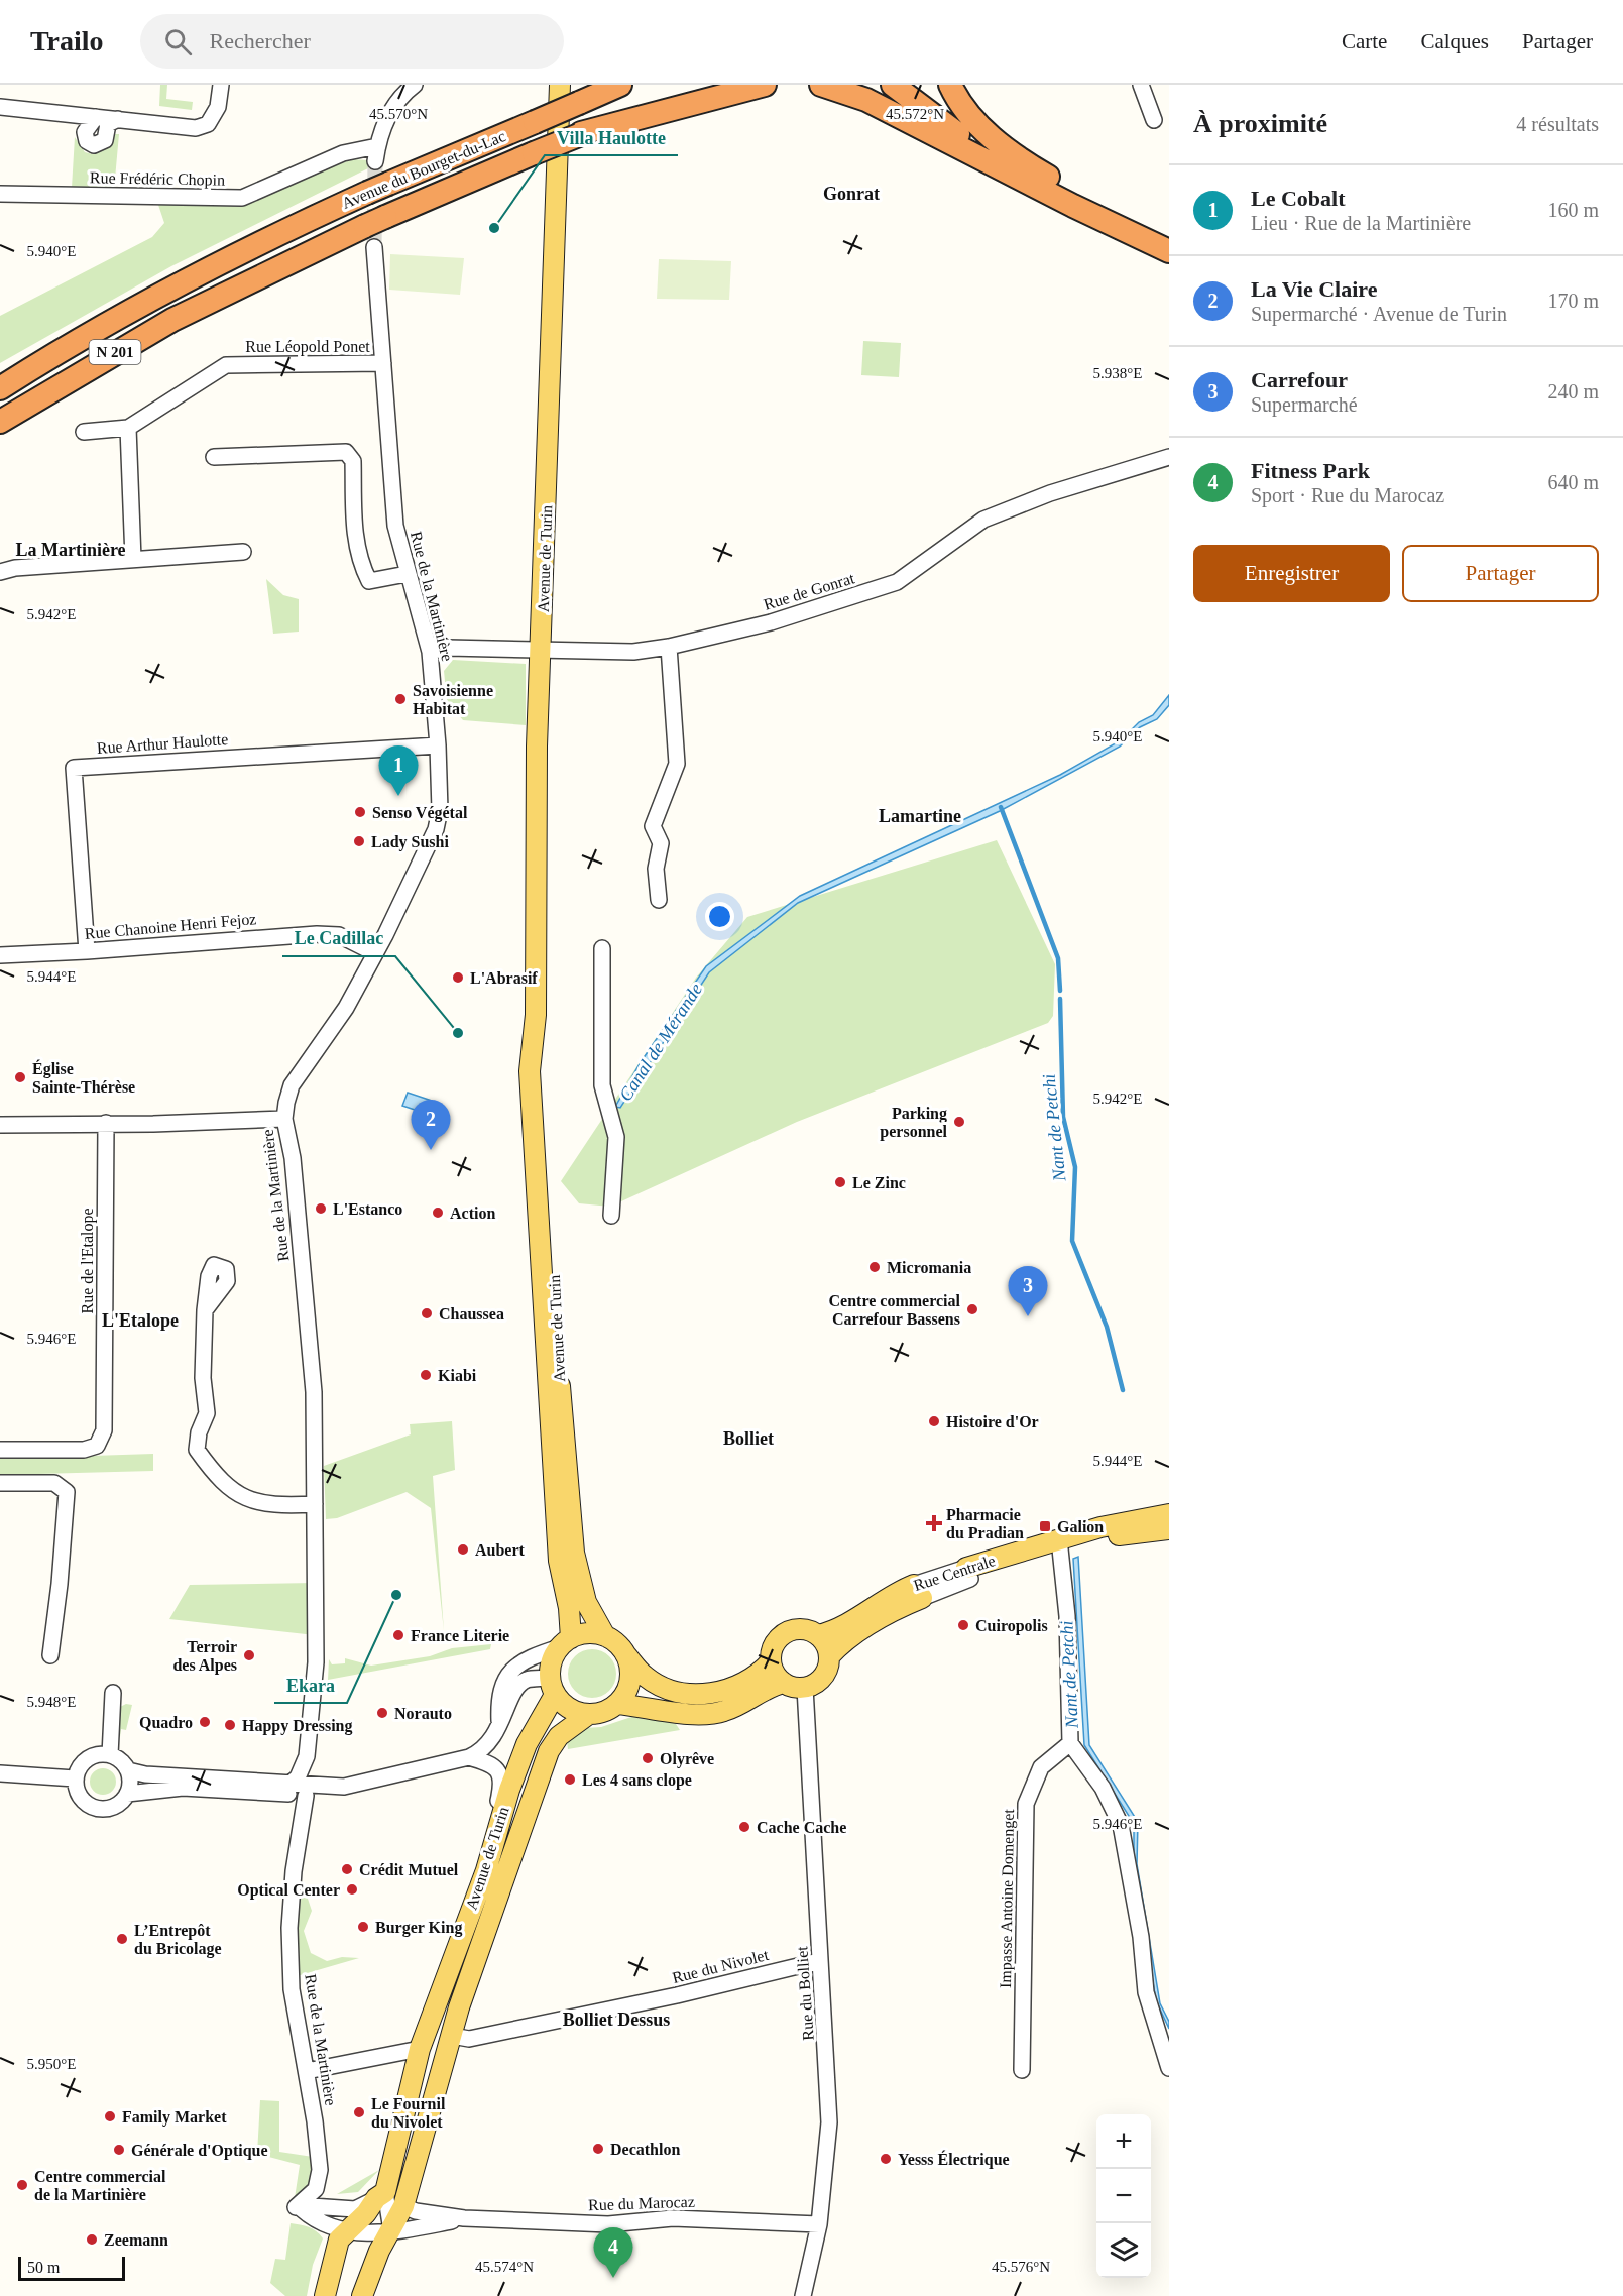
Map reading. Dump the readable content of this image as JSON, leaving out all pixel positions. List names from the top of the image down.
{
  "streets": {
    "highway": ["Avenue du Bourget-du-Lac", "N 201"],
    "main road": ["Avenue de Turin", "Rue Centrale"],
    "street": [
      "Rue Frédéric Chopin",
      "Rue Léopold Ponet",
      "Rue de Gonrat",
      "Rue de la Martinière",
      "Rue Arthur Haulotte",
      "Rue Chanoine Henri Fejoz",
      "Rue de l'Etalope",
      "Impasse Antoine Domenget",
      "Rue du Nivolet",
      "Rue du Bolliet",
      "Rue du Marocaz"
    ]
  },
  "crossings": [
    ["Avenue du Bourget-du-Lac", "N 201"],
    ["Avenue du Bourget-du-Lac", "Avenue de Turin"],
    ["Rue Léopold Ponet", "Rue de la Martinière"],
    ["N 201", "Avenue de Turin"],
    ["Avenue de Turin", "Rue de Gonrat"],
    ["Avenue de Turin", "Rue du Nivolet"],
    ["Avenue de Turin", "Rue du Marocaz"],
    ["Rue de Gonrat", "Rue de la Martinière"],
    ["Rue de la Martinière", "Rue Arthur Haulotte"],
    ["Rue de la Martinière", "Rue Chanoine Henri Fejoz"],
    ["Rue Arthur Haulotte", "Rue Chanoine Henri Fejoz"],
    ["Rue Centrale", "Rue du Bolliet"],
    ["Rue du Nivolet", "Rue du Bolliet"],
    ["Rue du Bolliet", "Rue du Marocaz"]
  ],
  "districts": [
    "Gonrat",
    "La Martinière",
    "Lamartine",
    "L'Etalope",
    "Bolliet",
    "Bolliet Dessus"
  ],
  "water": ["Canal de Mérande", "Nant de Petchi"],
  "places": {
    "other": [
      "Villa Haulotte",
      "Savoisienne Habitat",
      "Senso Végétal",
      "Lady Sushi",
      "L'Abrasif",
      "Le Cadillac",
      "Église Sainte-Thérèse",
      "Parking personnel",
      "Le Zinc",
      "L'Estanco",
      "Action",
      "Micromania",
      "Centre commercial Carrefour Bassens",
      "Chaussea",
      "Kiabi",
      "Histoire d'Or",
      "Aubert",
      "Ekara",
      "Cuiropolis",
      "France Literie",
      "Terroir des Alpes",
      "Norauto",
      "Quadro",
      "Happy Dressing",
      "Olyrêve",
      "Les 4 sans clope",
      "Cache Cache",
      "Crédit Mutuel",
      "Optical Center",
      "Burger King",
      "L’Entrepôt du Bricolage",
      "Le Fournil du Nivolet",
      "Family Market",
      "Decathlon",
      "Générale d'Optique",
      "Yesss Électrique",
      "Centre commercial de la Martinière",
      "Zeemann"
    ],
    "health": ["Pharmacie du Pradian"],
    "transit": ["Galion"]
  },
  "scale_bar": "50 m",
  "page": {
    "header": "Trailo",
    "search": "Rechercher",
    "nav": ["Carte", "Calques", "Partager"],
    "heading": ["À proximité", "4 résultats"],
    "list": [
      {
        "mark": "1",
        "name": "Le Cobalt",
        "note": "Lieu · Rue de la Martinière",
        "value": "160 m"
      },
      {
        "mark": "2",
        "name": "La Vie Claire",
        "note": "Supermarché · Avenue de Turin",
        "value": "170 m"
      },
      {
        "mark": "3",
        "name": "Carrefour",
        "note": "Supermarché",
        "value": "240 m"
      },
      {
        "mark": "4",
        "name": "Fitness Park",
        "note": "Sport · Rue du Marocaz",
        "value": "640 m"
      }
    ],
    "buttons": ["Enregistrer", "Partager"],
    "pins": [
      "1",
      "2",
      "3",
      "4"
    ],
    "map_buttons": ["+", "−"],
    "scale": "50 m"
  },
  "coordinates": [
    "45.570°N",
    "45.572°N",
    "5.940°E",
    "5.938°E",
    "5.942°E",
    "5.944°E",
    "5.946°E",
    "5.948°E",
    "5.950°E",
    "45.574°N",
    "45.576°N"
  ]
}
